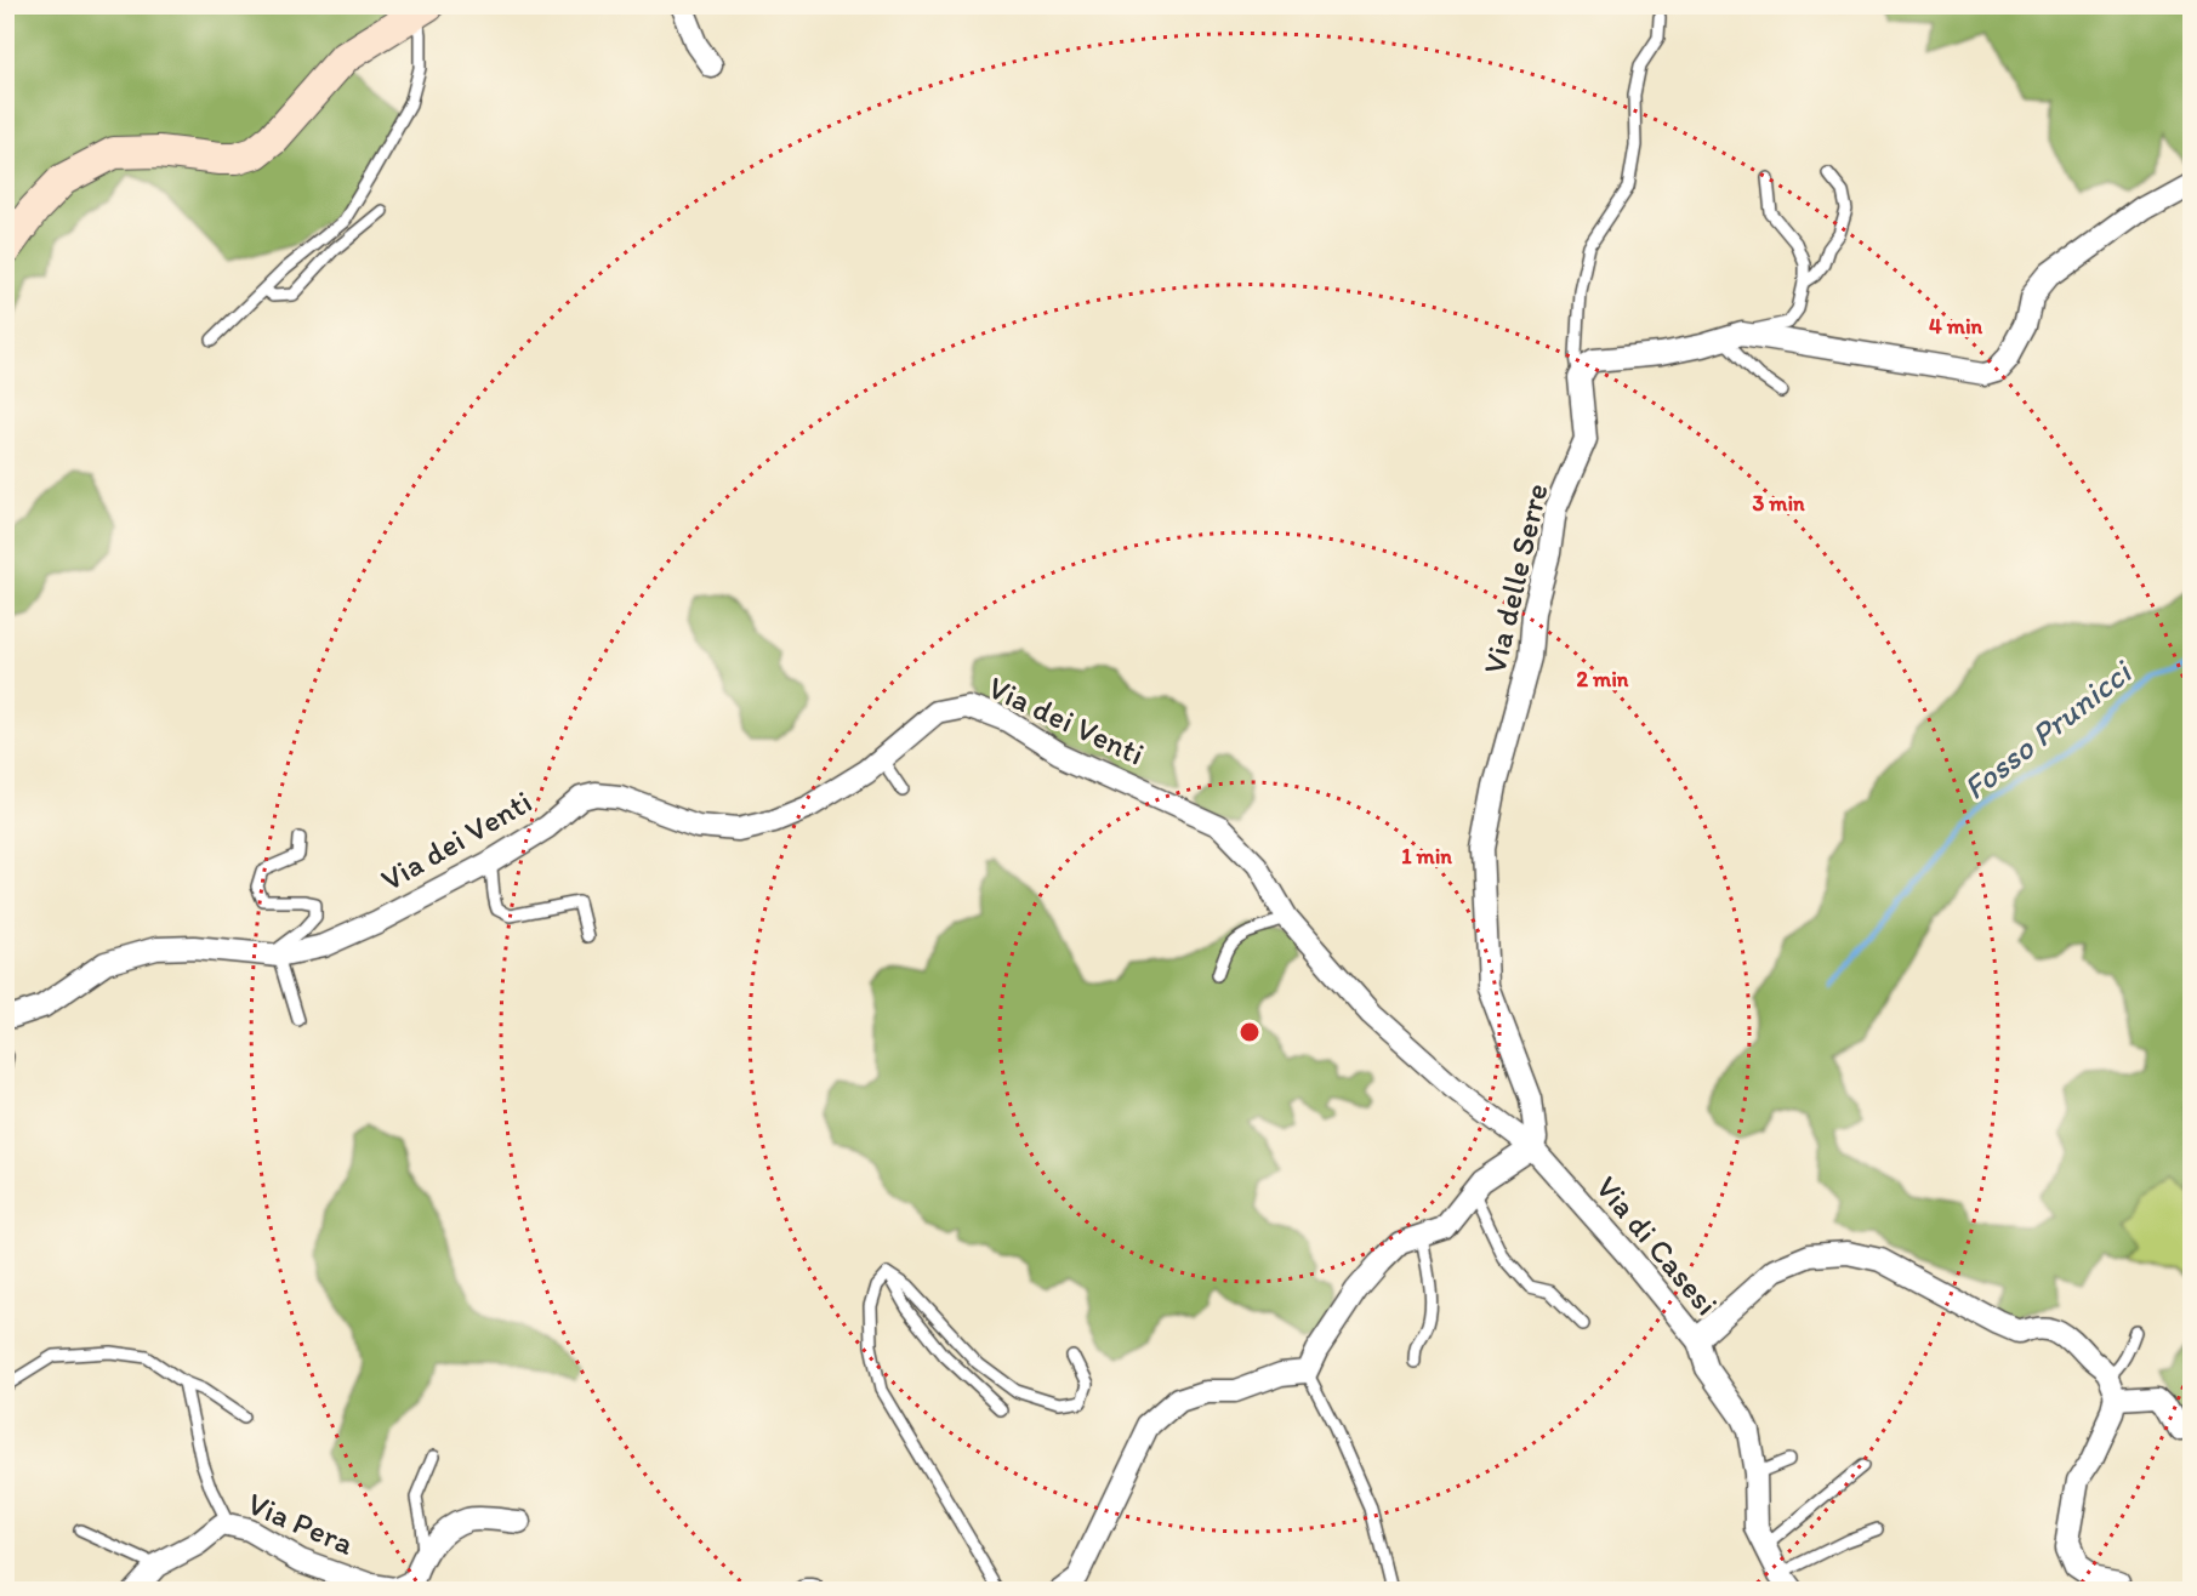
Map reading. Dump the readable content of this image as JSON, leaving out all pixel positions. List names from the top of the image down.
{
  "streets": {
    "street": [
      "Via delle Serre",
      "Via dei Venti",
      "Via di Casesi",
      "Via Pera"
    ]
  },
  "crossings": [
    ["Via delle Serre", "Via dei Venti"],
    ["Via delle Serre", "Via di Casesi"],
    ["Via dei Venti", "Via di Casesi"]
  ],
  "water": ["Fosso Prunicci"],
  "rings": [
    "4 min",
    "3 min",
    "2 min",
    "1 min"
  ]
}
